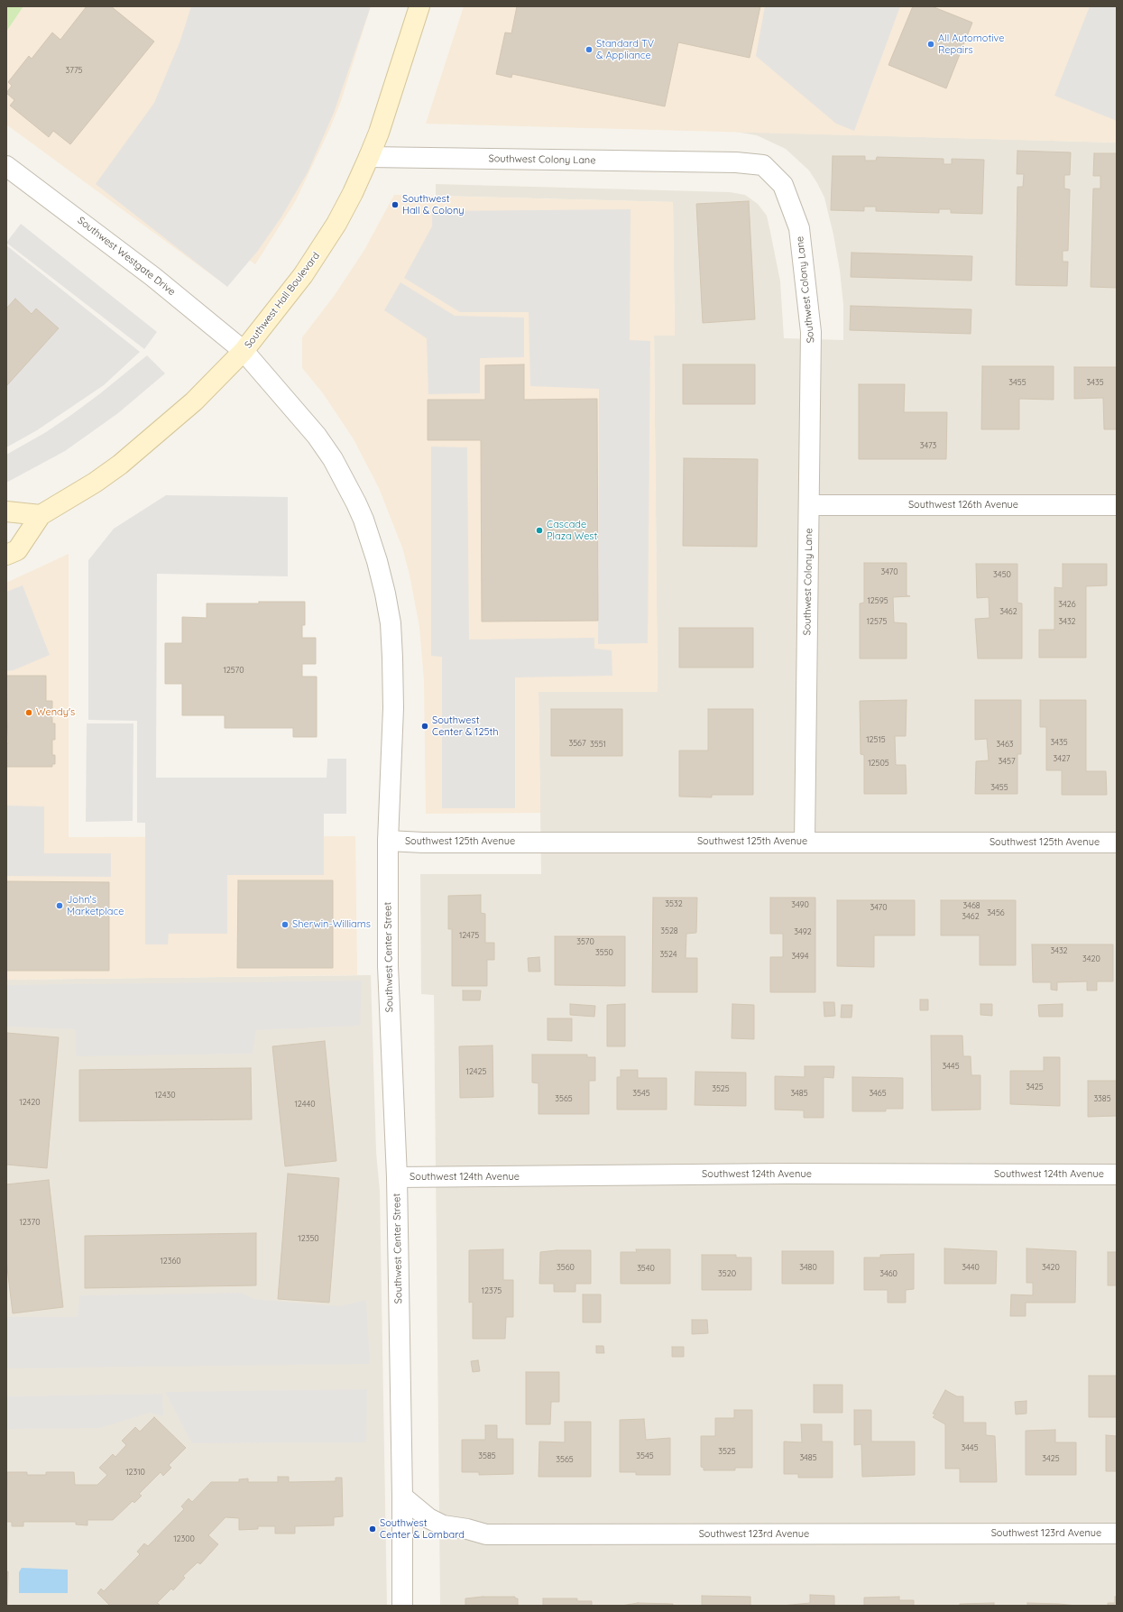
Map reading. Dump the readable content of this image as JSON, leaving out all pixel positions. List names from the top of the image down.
{
  "streets": {
    "main road": ["Southwest Hall Boulevard"],
    "street": [
      "Southwest Colony Lane",
      "Southwest Westgate Drive",
      "Southwest 126th Avenue",
      "Southwest 125th Avenue",
      "Southwest Center Street",
      "Southwest 124th Avenue",
      "Southwest 123rd Avenue"
    ]
  },
  "crossings": [
    ["Southwest Colony Lane", "Southwest Hall Boulevard"],
    ["Southwest Colony Lane", "Southwest 126th Avenue"],
    ["Southwest Colony Lane", "Southwest 125th Avenue"],
    ["Southwest Westgate Drive", "Southwest Hall Boulevard"],
    ["Southwest Westgate Drive", "Southwest Center Street"],
    ["Southwest Hall Boulevard", "Southwest Center Street"],
    ["Southwest 125th Avenue", "Southwest Center Street"],
    ["Southwest Center Street", "Southwest 124th Avenue"],
    ["Southwest Center Street", "Southwest 123rd Avenue"]
  ],
  "places": [
    "All Automotive Repairs",
    "Standard TV & Appliance",
    "Southwest Hall & Colony",
    "Cascade Plaza West",
    "Wendy's",
    "Southwest Center & 125th",
    "John's Marketplace",
    "Sherwin-Williams",
    "Southwest Center & Lombard"
  ],
  "house_numbers": [
    "3775",
    "3455",
    "3435",
    "3473",
    "3470",
    "3450",
    "12595",
    "3426",
    "3462",
    "12575",
    "3432",
    "12570",
    "12515",
    "3435",
    "3567",
    "3551",
    "3463",
    "3427",
    "3457",
    "12505",
    "3455",
    "3532",
    "3490",
    "3468",
    "3470",
    "3456",
    "3462",
    "3528",
    "3492",
    "12475",
    "3570",
    "3432",
    "3550",
    "3524",
    "3494",
    "3420",
    "3445",
    "12425",
    "3425",
    "3525",
    "3545",
    "3485",
    "3465",
    "12430",
    "3565",
    "3385",
    "12420",
    "12440",
    "12370",
    "12350",
    "12360",
    "3560",
    "3480",
    "3440",
    "3420",
    "3540",
    "3520",
    "3460",
    "12375",
    "3445",
    "3525",
    "3585",
    "3545",
    "3485",
    "3425",
    "3565",
    "12310",
    "12300"
  ]
}
